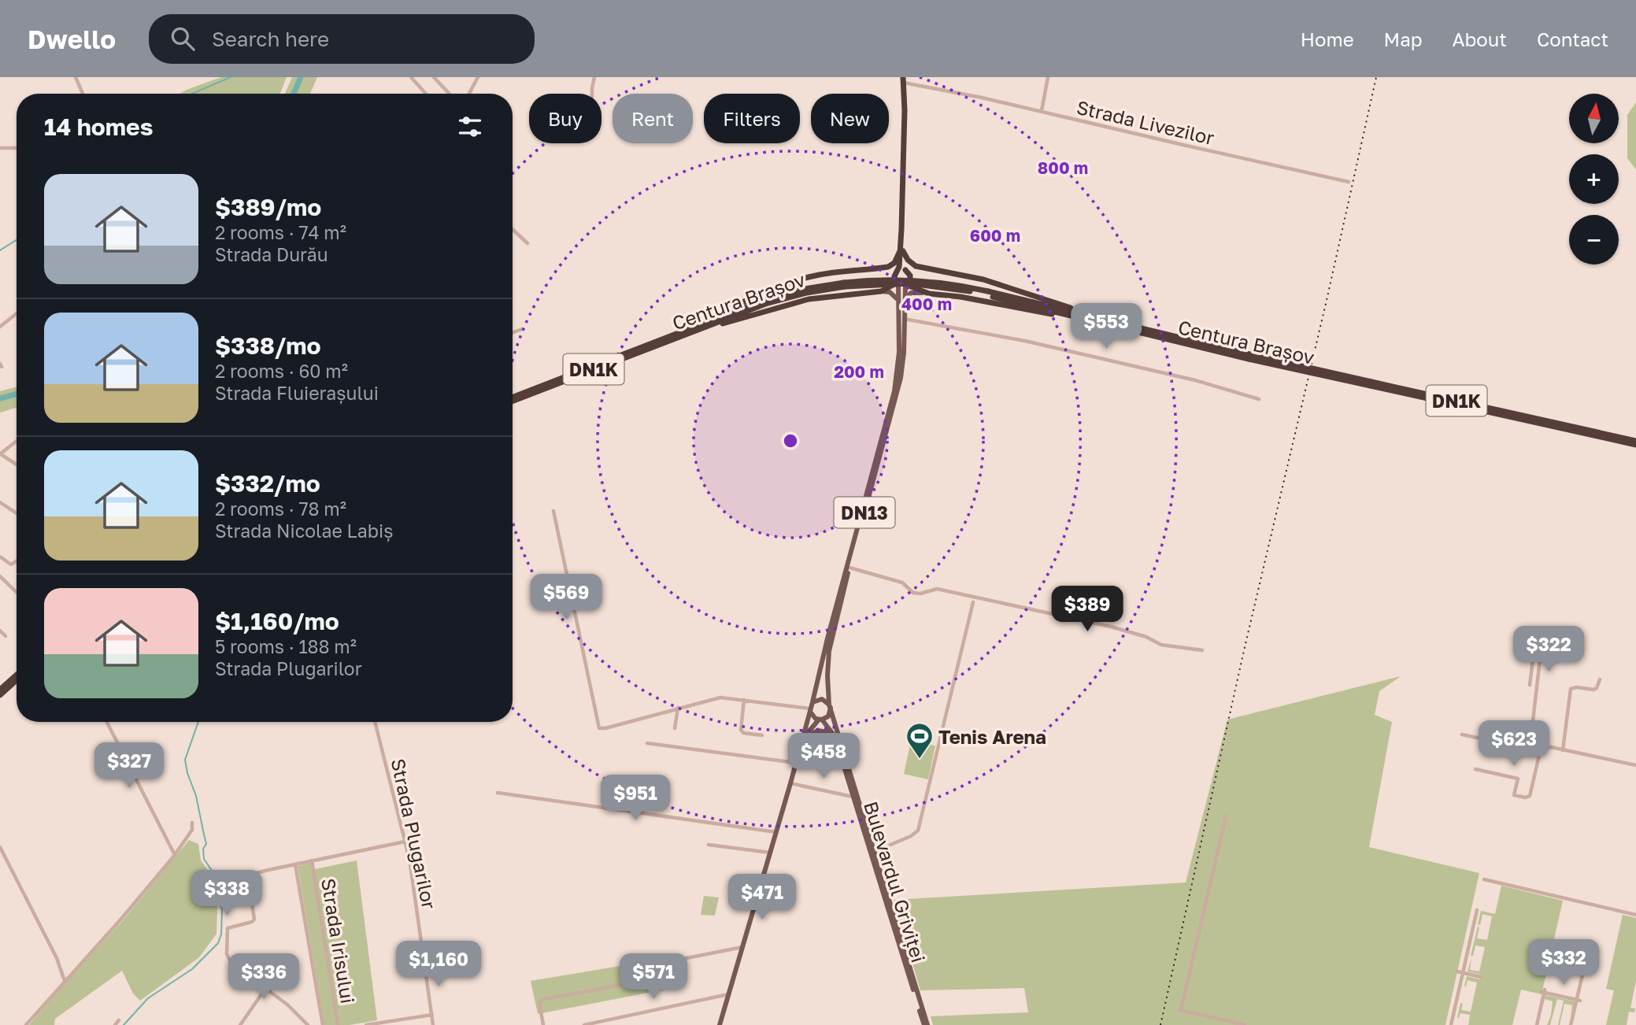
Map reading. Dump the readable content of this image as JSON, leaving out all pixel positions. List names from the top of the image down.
{
  "streets": {
    "highway": ["Centura Brașov", "DN1K", "DN13"],
    "main road": ["Bulevardul Griviței"],
    "street": ["Strada Livezilor", "Strada Plugarilor", "Strada Irisului"]
  },
  "crossings": [
    ["Strada Livezilor", "DN13"],
    ["Centura Brașov", "DN1K"],
    ["DN13", "Bulevardul Griviței"]
  ],
  "places": {
    "sports": ["Tenis Arena"]
  },
  "north": "top",
  "page": {
    "header": "Dwello",
    "search": "Search here",
    "nav": [
      "Home",
      "Map",
      "About",
      "Contact"
    ],
    "map_buttons": ["+", "−"],
    "chip": [
      "Buy",
      "Rent",
      "Filters",
      "New"
    ],
    "heading": "14 homes",
    "list": [
      {
        "name": "$389/mo",
        "note": "2 rooms · 74 m² · Strada Durău"
      },
      {
        "name": "$338/mo",
        "note": "2 rooms · 60 m² · Strada Fluierașului"
      },
      {
        "name": "$332/mo",
        "note": "2 rooms · 78 m² · Strada Nicolae Labiș"
      },
      {
        "name": "$1,160/mo",
        "note": "5 rooms · 188 m² · Strada Plugarilor"
      }
    ],
    "price": [
      "$553",
      "$569",
      "$389",
      "$322",
      "$623",
      "$458",
      "$327",
      "$951",
      "$338",
      "$471",
      "$332",
      "$1,160",
      "$336",
      "$571"
    ]
  },
  "rings": [
    "800 m",
    "600 m",
    "400 m",
    "200 m"
  ]
}
